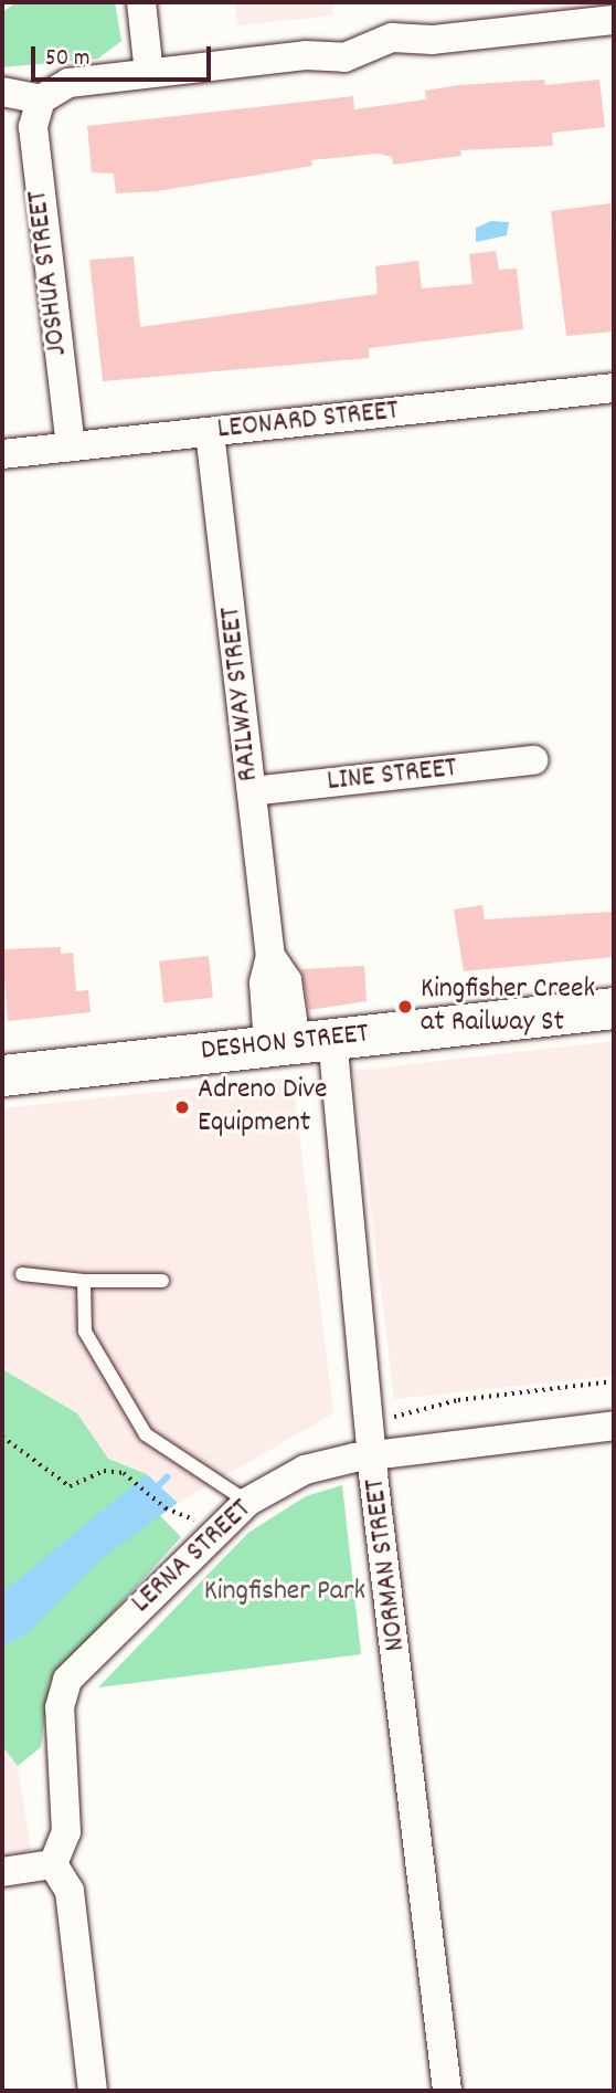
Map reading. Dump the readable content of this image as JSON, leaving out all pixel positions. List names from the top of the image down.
{
  "streets": {
    "street": [
      "JOSHUA STREET",
      "LEONARD STREET",
      "RAILWAY STREET",
      "LINE STREET",
      "DESHON STREET",
      "LERNA STREET",
      "NORMAN STREET"
    ]
  },
  "crossings": [
    ["JOSHUA STREET", "LEONARD STREET"],
    ["LEONARD STREET", "RAILWAY STREET"],
    ["RAILWAY STREET", "LINE STREET"],
    ["RAILWAY STREET", "DESHON STREET"],
    ["RAILWAY STREET", "NORMAN STREET"],
    ["DESHON STREET", "NORMAN STREET"],
    ["LERNA STREET", "NORMAN STREET"]
  ],
  "parks": ["Kingfisher Park"],
  "places": ["Kingfisher Creek at Railway St", "Adreno Dive Equipment"],
  "scale_bar": "50 m"
}
